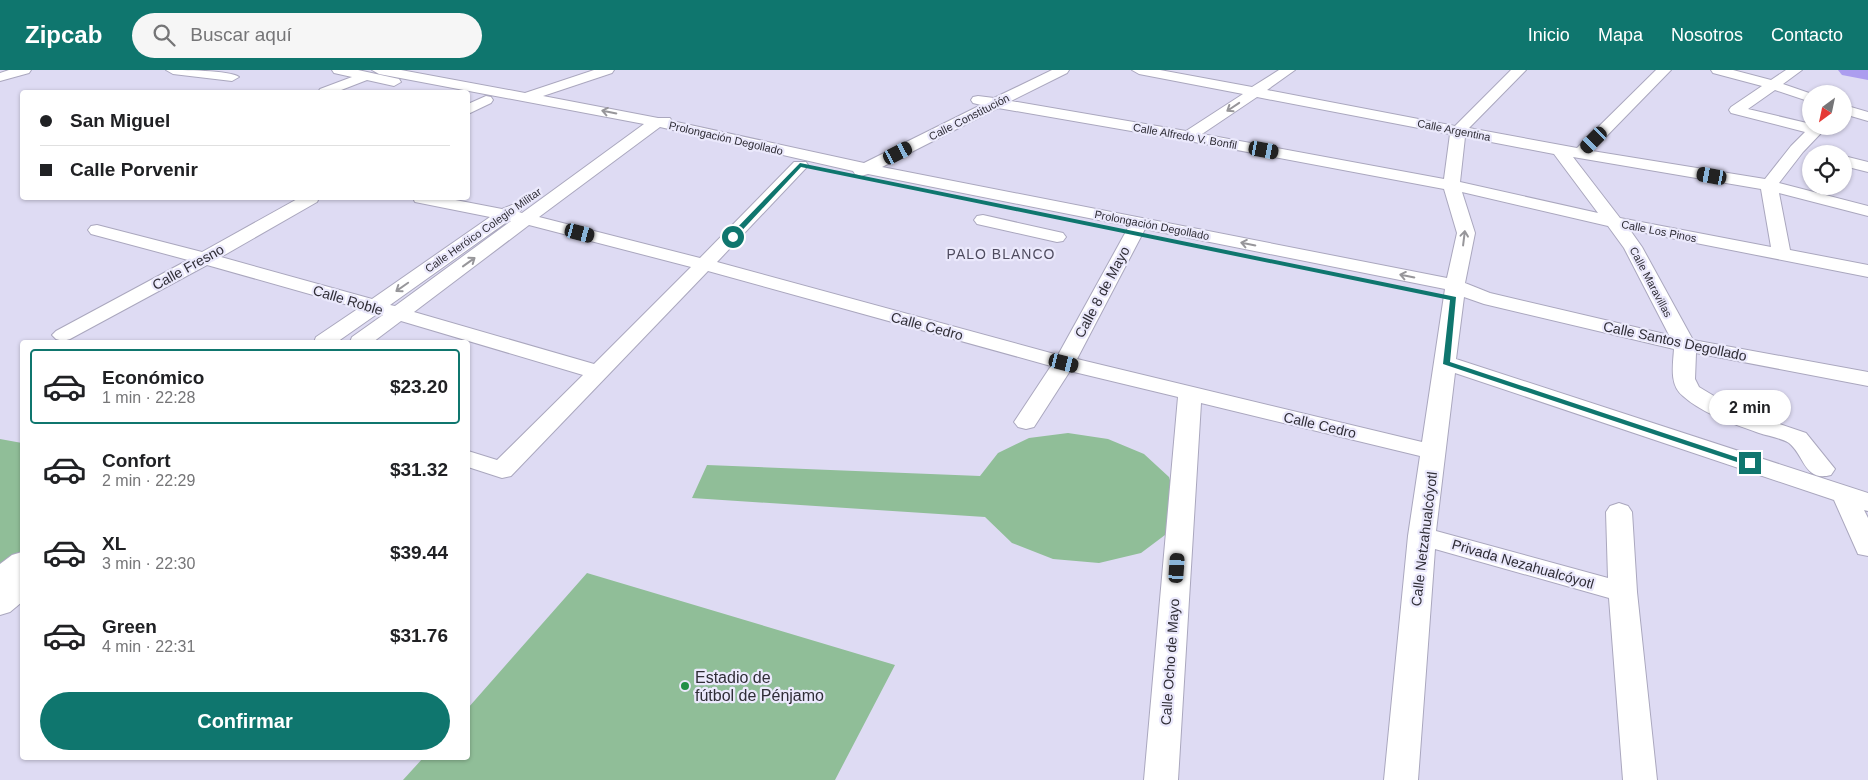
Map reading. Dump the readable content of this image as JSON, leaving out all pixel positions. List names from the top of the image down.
{
  "streets": {
    "street": [
      "Calle Constitución",
      "Calle Argentina",
      "Calle Alfredo V. Bonfil",
      "Prolongación Degollado",
      "Calle Heróico Colegio Militar",
      "Calle Los Pinos",
      "Calle Fresno",
      "Calle Maravillas",
      "Calle 8 de Mayo",
      "Calle Roble",
      "Calle Cedro",
      "Calle Santos Degollado",
      "Calle Netzahualcóyotl",
      "Privada Nezahualcóyotl",
      "Calle Ocho de Mayo"
    ]
  },
  "crossings": [
    ["Calle Constitución", "Calle Alfredo V. Bonfil"],
    ["Calle Constitución", "Prolongación Degollado"],
    ["Calle Argentina", "Calle Maravillas"],
    ["Calle Alfredo V. Bonfil", "Calle Los Pinos"],
    ["Calle Alfredo V. Bonfil", "Calle Netzahualcóyotl"],
    ["Prolongación Degollado", "Calle Heróico Colegio Militar"],
    ["Prolongación Degollado", "Calle 8 de Mayo"],
    ["Prolongación Degollado", "Calle Santos Degollado"],
    ["Prolongación Degollado", "Calle Netzahualcóyotl"],
    ["Calle Heróico Colegio Militar", "Calle Roble"],
    ["Calle Heróico Colegio Militar", "Calle Cedro"],
    ["Calle Los Pinos", "Calle Maravillas"],
    ["Calle Los Pinos", "Calle Netzahualcóyotl"],
    ["Calle Fresno", "Calle Roble"],
    ["Calle Maravillas", "Calle Santos Degollado"],
    ["Calle 8 de Mayo", "Calle Cedro"],
    ["Calle Cedro", "Calle Netzahualcóyotl"],
    ["Calle Cedro", "Calle Ocho de Mayo"],
    ["Calle Santos Degollado", "Calle Netzahualcóyotl"],
    ["Calle Netzahualcóyotl", "Privada Nezahualcóyotl"]
  ],
  "districts": ["PALO BLANCO"],
  "places": ["Estadio de fútbol de Pénjamo"],
  "north": "bottom left",
  "page": {
    "header": "Zipcab",
    "search": "Buscar aquí",
    "nav": [
      "Inicio",
      "Mapa",
      "Nosotros",
      "Contacto"
    ],
    "banner": ["San Miguel", "Calle Porvenir"],
    "list": [
      {
        "name": "Económico",
        "note": "1 min · 22:28",
        "value": "$23.20"
      },
      {
        "name": "Confort",
        "note": "2 min · 22:29",
        "value": "$31.32"
      },
      {
        "name": "XL",
        "note": "3 min · 22:30",
        "value": "$39.44"
      },
      {
        "name": "Green",
        "note": "4 min · 22:31",
        "value": "$31.76"
      }
    ],
    "bubble": "2 min",
    "buttons": "Confirmar"
  }
}
